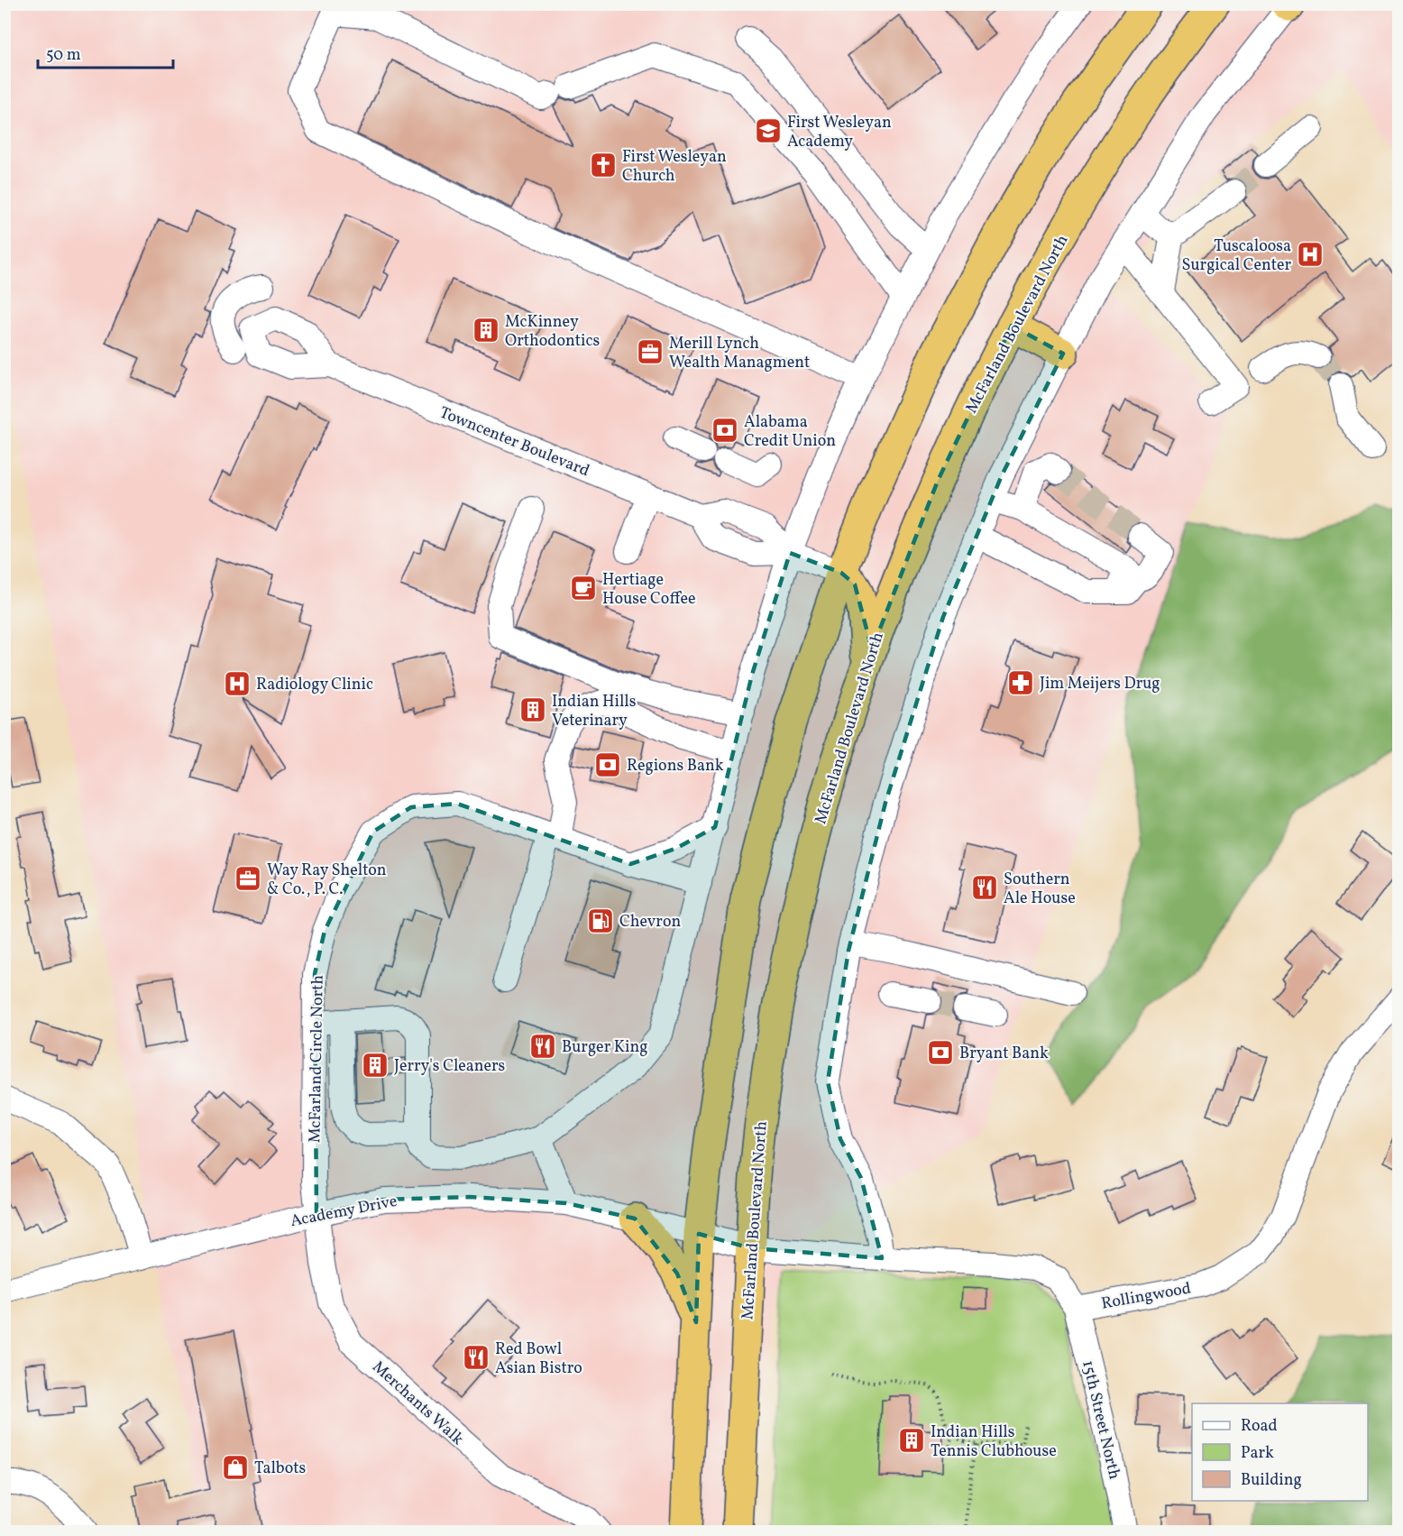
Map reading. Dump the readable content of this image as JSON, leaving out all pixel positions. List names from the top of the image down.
{
  "streets": {
    "highway": ["McFarland Boulevard North"],
    "street": [
      "Towncenter Boulevard",
      "McFarland Circle North",
      "Academy Drive",
      "Rollingwood",
      "Merchants Walk",
      "15th Street North"
    ]
  },
  "crossings": [
    ["McFarland Boulevard North", "Academy Drive"],
    ["McFarland Circle North", "Academy Drive"],
    ["McFarland Circle North", "Merchants Walk"],
    ["Academy Drive", "Merchants Walk"],
    ["Rollingwood", "15th Street North"]
  ],
  "places": {
    "school or university": ["First Wesleyan Academy"],
    "church": ["First Wesleyan Church"],
    "hospital": ["Tuscaloosa Surgical Center", "Radiology Clinic"],
    "building": [
      "McKinney Orthodontics",
      "Indian Hills Veterinary",
      "Jerry's Cleaners",
      "Indian Hills Tennis Clubhouse"
    ],
    "office": ["Merill Lynch Wealth Managment", "Way Ray Shelton & Co., P. C."],
    "bank": ["Alabama Credit Union", "Regions Bank", "Bryant Bank"],
    "cafe": ["Hertiage House Coffee"],
    "pharmacy": ["Jim Meijers Drug"],
    "restaurant": ["Southern Ale House", "Burger King", "Red Bowl Asian Bistro"],
    "fuel station": ["Chevron"],
    "shop": ["Talbots"]
  },
  "legend": ["Road", "Park", "Building"],
  "scale_bar": "50 m"
}
